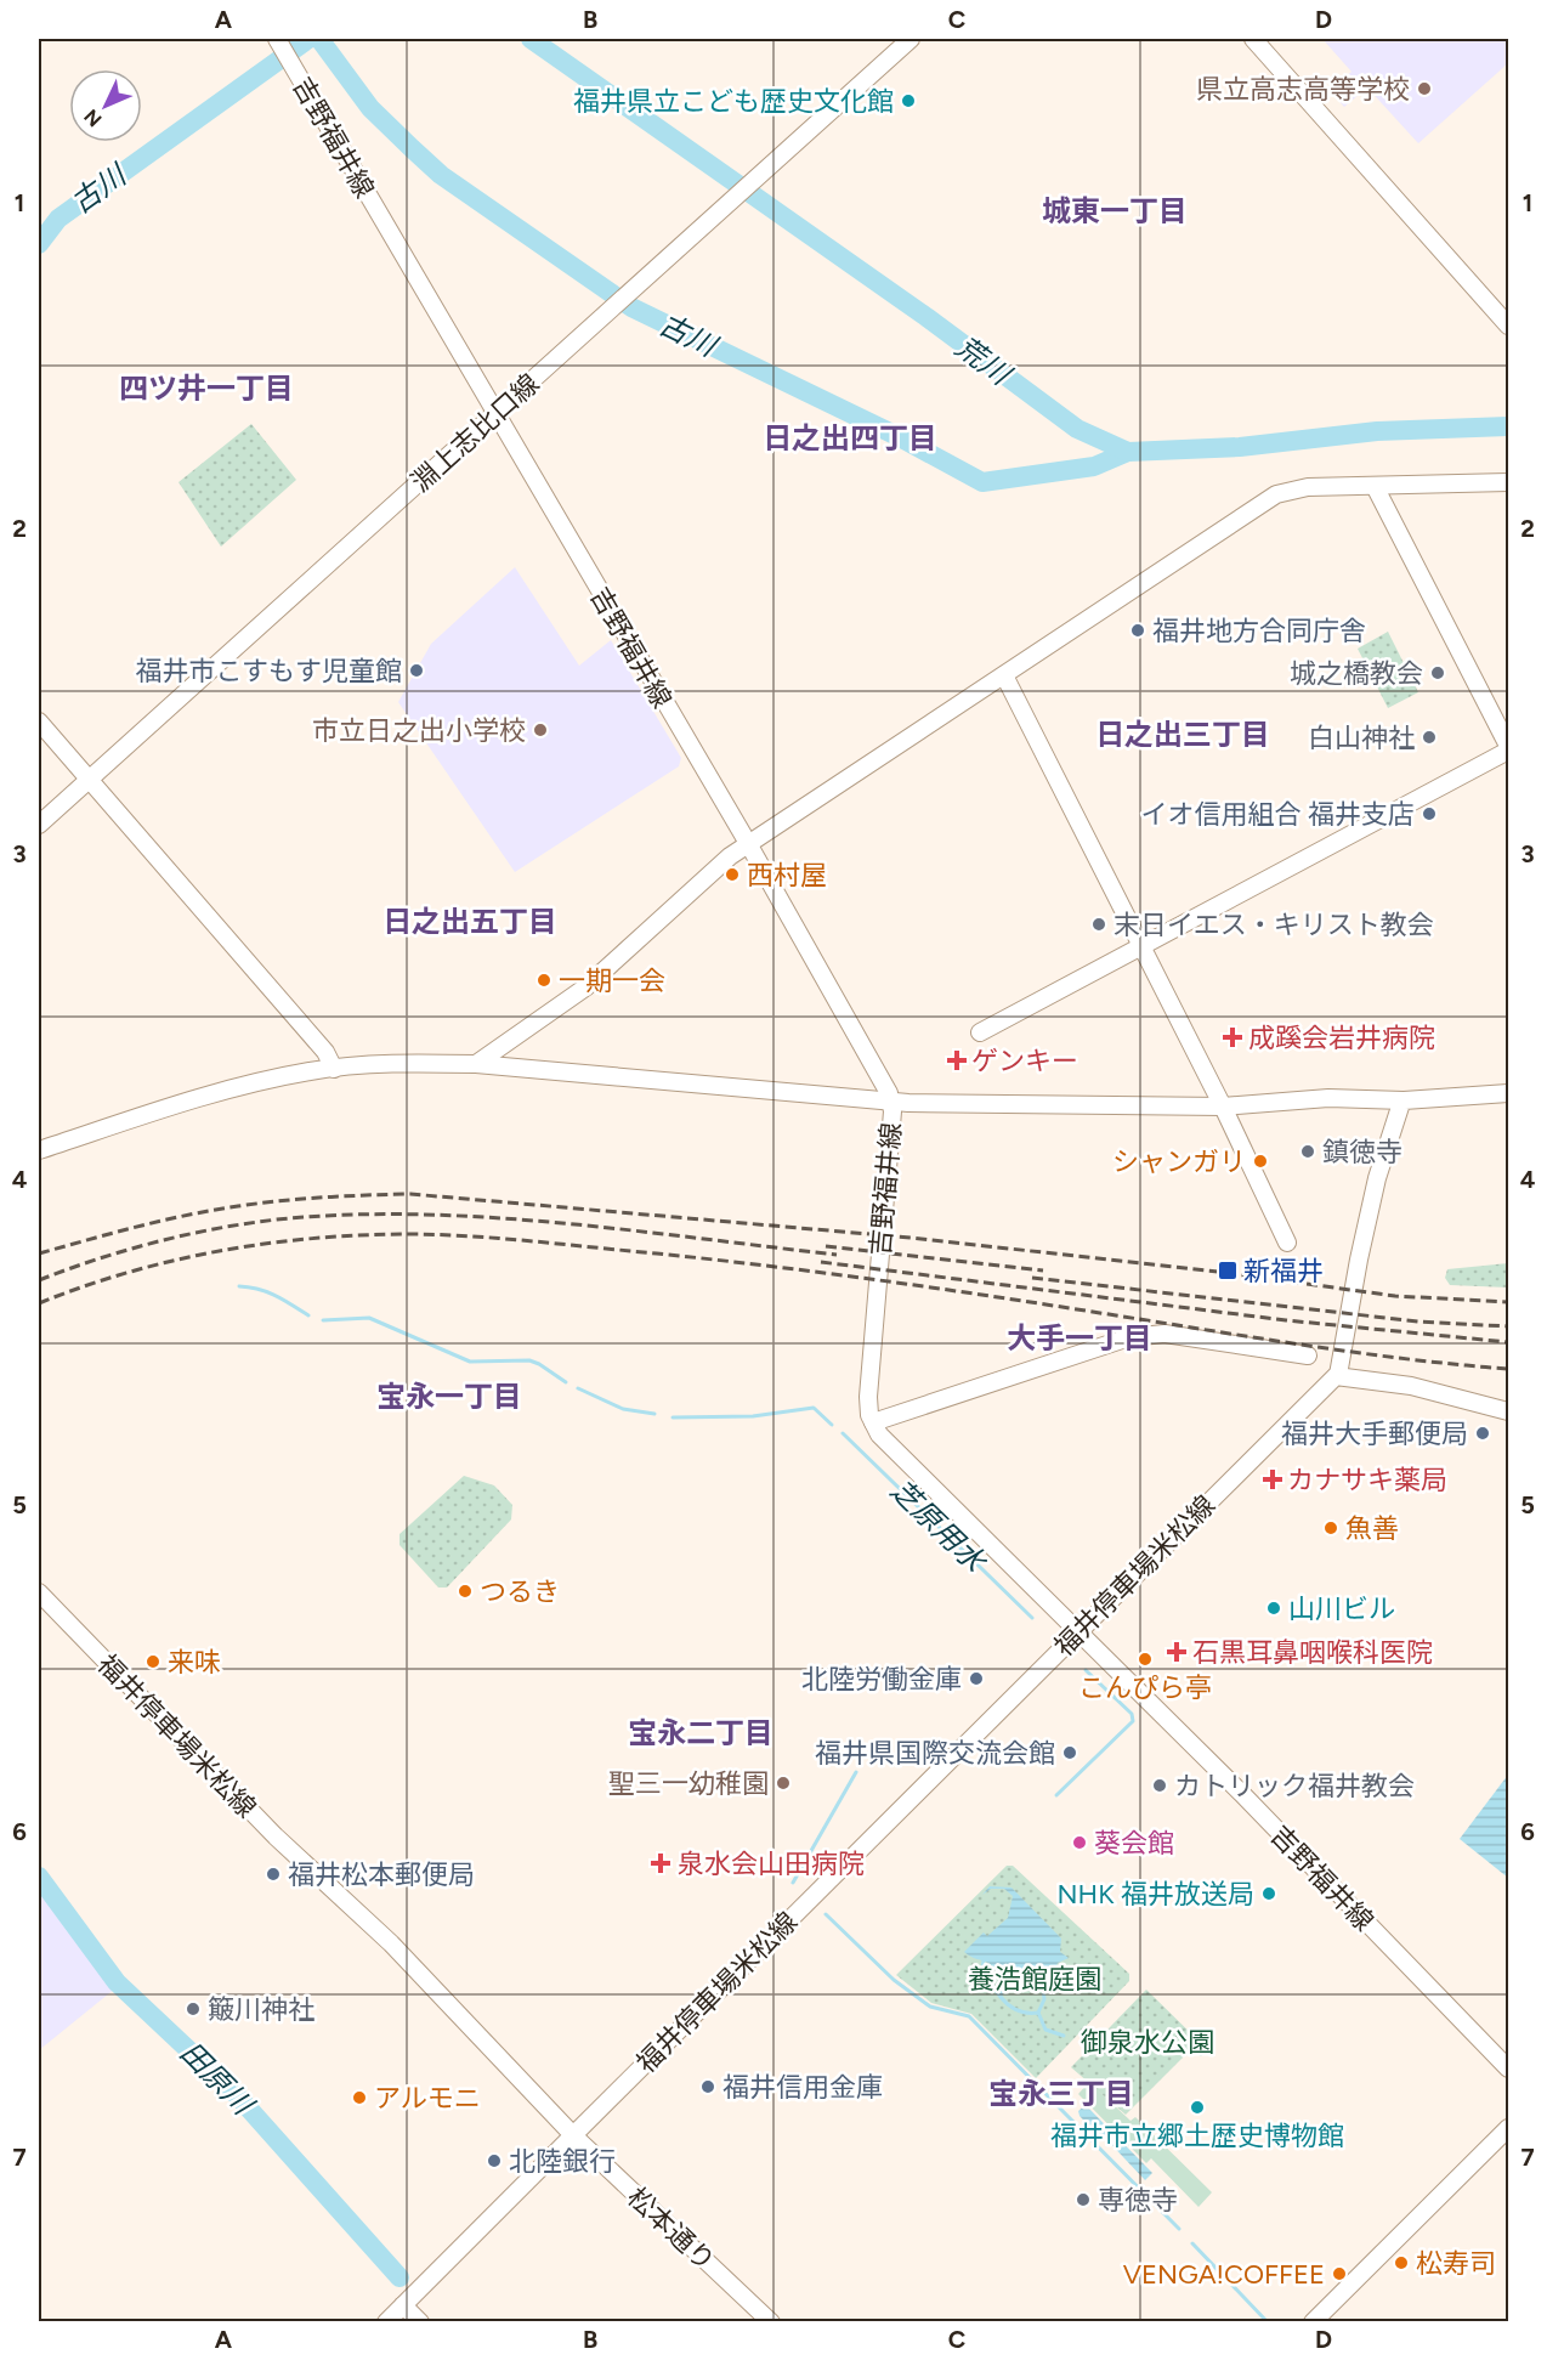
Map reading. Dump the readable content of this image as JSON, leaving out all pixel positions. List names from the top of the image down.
{
  "streets": {
    "street": [
      "吉野福井線",
      "淵上志比口線",
      "福井停車場米松線",
      "松本通り"
    ]
  },
  "crossings": [
    ["吉野福井線", "淵上志比口線"],
    ["吉野福井線", "福井停車場米松線"],
    ["福井停車場米松線", "松本通り"]
  ],
  "districts": [
    "城東一丁目",
    "四ツ井一丁目",
    "日之出四丁目",
    "日之出三丁目",
    "日之出五丁目",
    "大手一丁目",
    "宝永一丁目",
    "宝永二丁目",
    "宝永三丁目"
  ],
  "water": [
    "古川",
    "荒川",
    "芝原用水",
    "田原川"
  ],
  "parks": ["養浩館庭園", "御泉水公園"],
  "places": {
    "other": [
      "県立高志高等学校",
      "福井県立こども歴史文化館",
      "福井地方合同庁舎",
      "福井市こすもす児童館",
      "城之橋教会",
      "市立日之出小学校",
      "白山神社",
      "イオ信用組合 福井支店",
      "西村屋",
      "末日イエス・キリスト教会",
      "一期一会",
      "鎮徳寺",
      "シャンガリ",
      "福井大手郵便局",
      "魚善",
      "つるき",
      "山川ビル",
      "こんぴら亭",
      "来味",
      "北陸労働金庫",
      "福井県国際交流会館",
      "聖三一幼稚園",
      "カトリック福井教会",
      "葵会館",
      "福井松本郵便局",
      "NHK 福井放送局",
      "簸川神社",
      "福井信用金庫",
      "アルモニ",
      "福井市立郷土歴史博物館",
      "北陸銀行",
      "専徳寺",
      "松寿司",
      "VENGA!COFFEE"
    ],
    "health": [
      "成蹊会岩井病院",
      "ゲンキー",
      "カナサキ薬局",
      "石黒耳鼻咽喉科医院",
      "泉水会山田病院"
    ],
    "transit": ["新福井"]
  },
  "north": "bottom left",
  "grid": {
    "columns": [
      "A",
      "B",
      "C",
      "D"
    ],
    "rows": [
      "1",
      "2",
      "3",
      "4",
      "5",
      "6",
      "7"
    ]
  }
}
